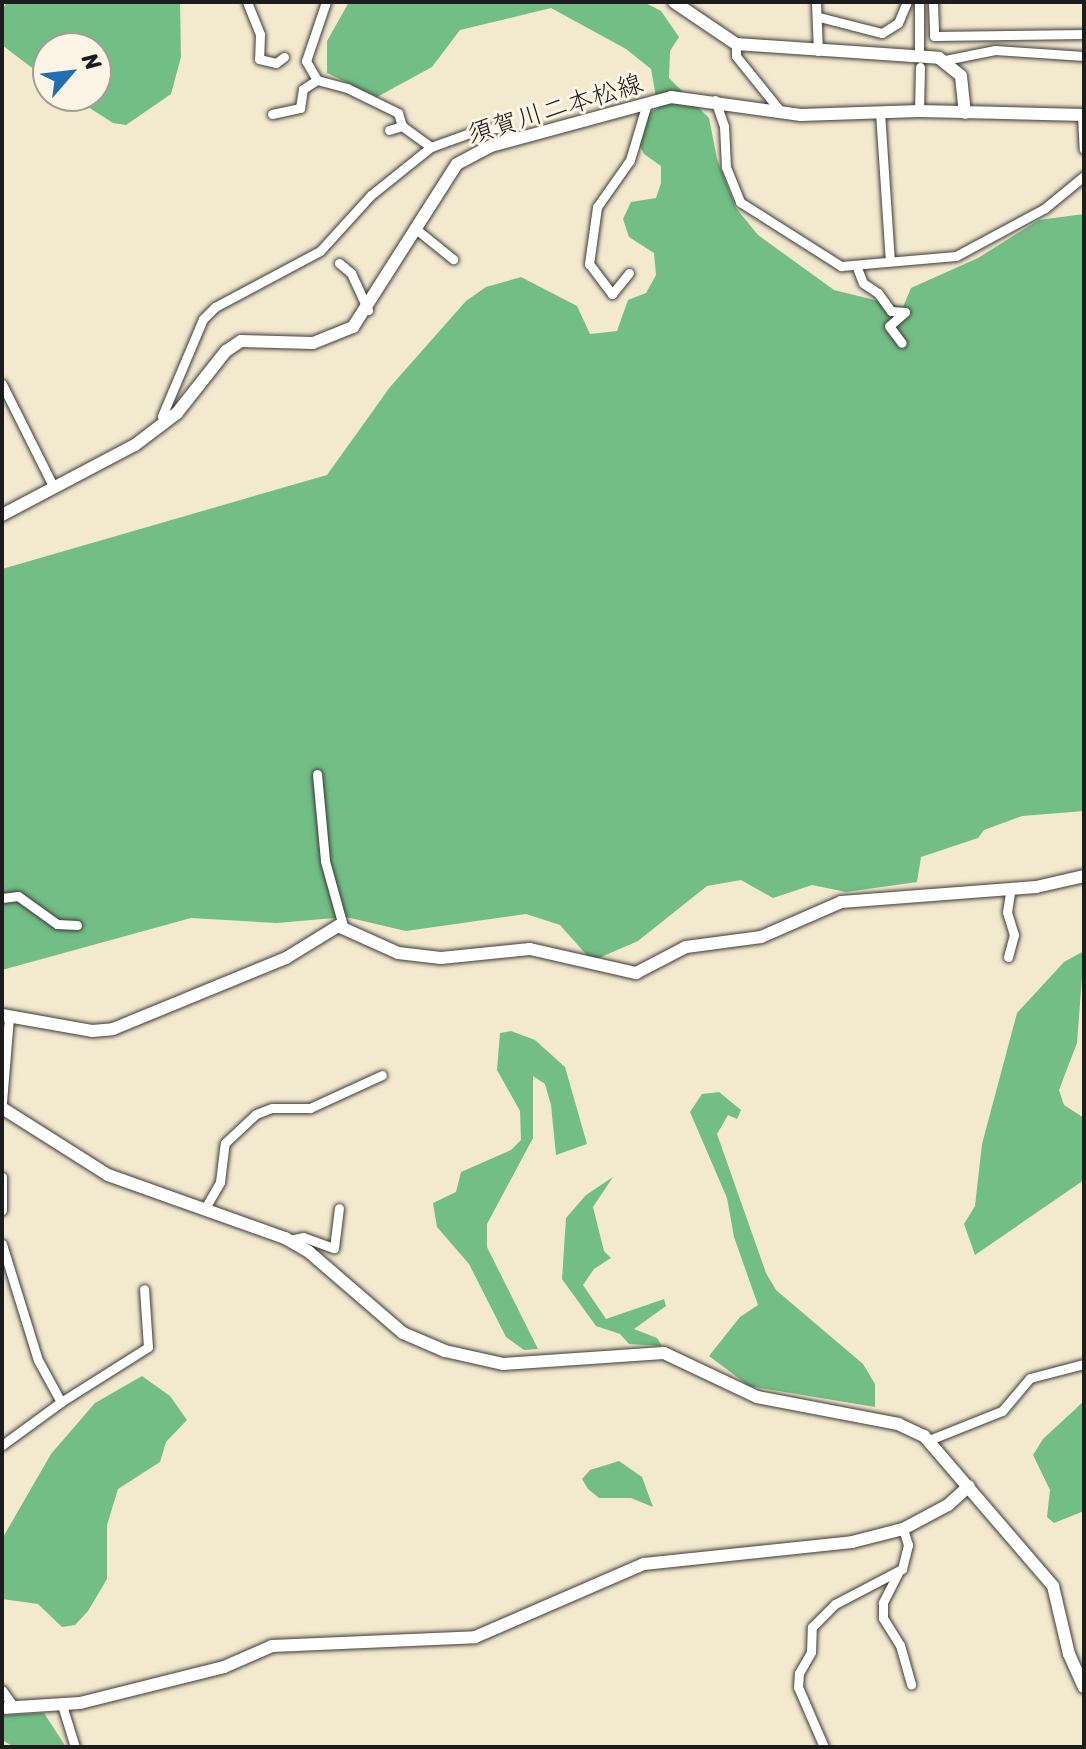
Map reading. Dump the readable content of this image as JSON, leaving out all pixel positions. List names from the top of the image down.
{
  "streets": {
    "street": ["須賀川二本松線"]
  },
  "north": "top right"
}
